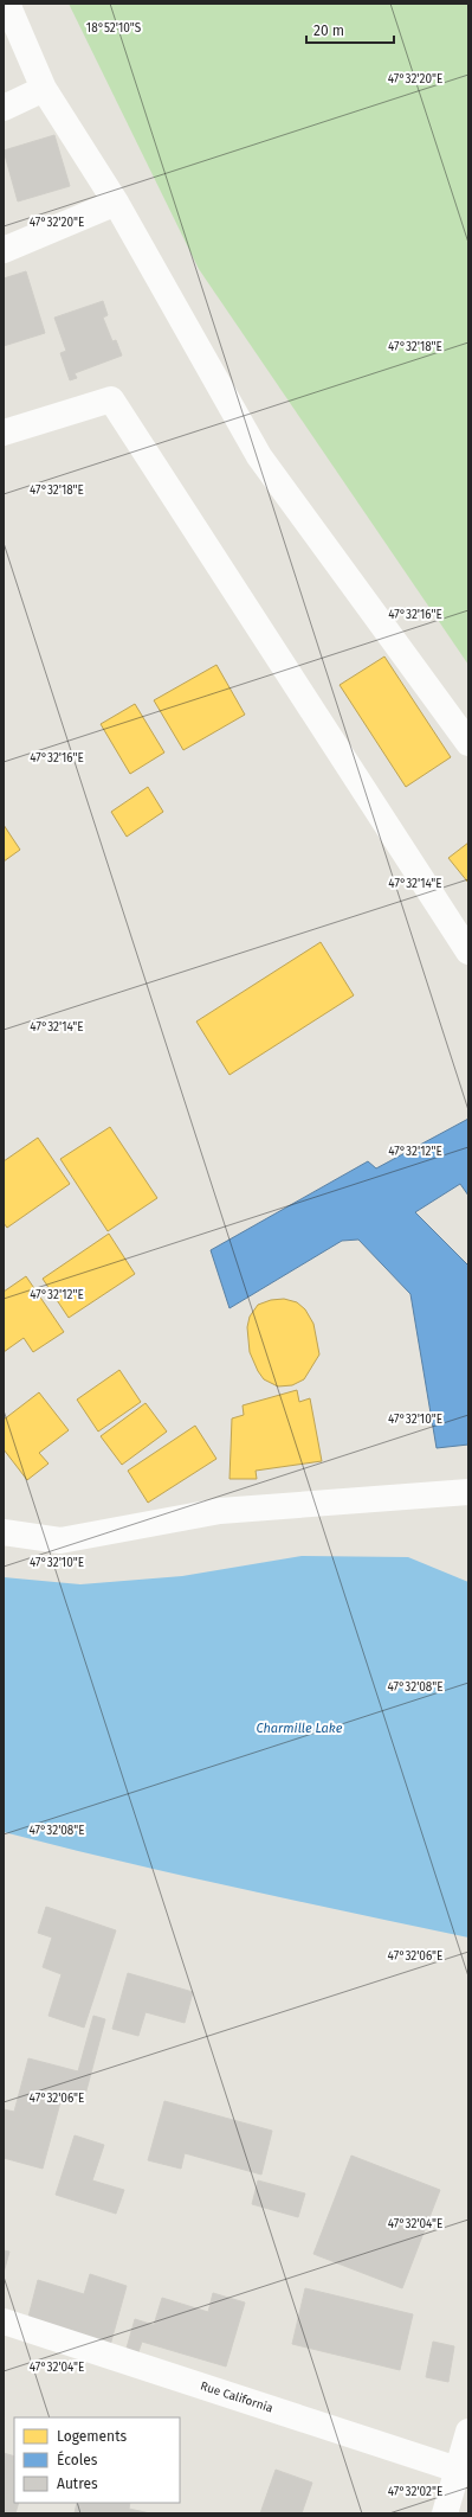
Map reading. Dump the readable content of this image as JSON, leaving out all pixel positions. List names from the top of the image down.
{
  "streets": {
    "street": ["Rue California"]
  },
  "water": ["Charmille Lake"],
  "legend": ["Logements", "Écoles", "Autres"],
  "scale_bar": "20 m",
  "coordinates": [
    "18°52'10\"S",
    "47°32'20\"E",
    "47°32'18\"E",
    "47°32'16\"E",
    "47°32'14\"E",
    "47°32'12\"E",
    "47°32'10\"E",
    "47°32'08\"E",
    "47°32'06\"E",
    "47°32'04\"E",
    "47°32'02\"E"
  ]
}
